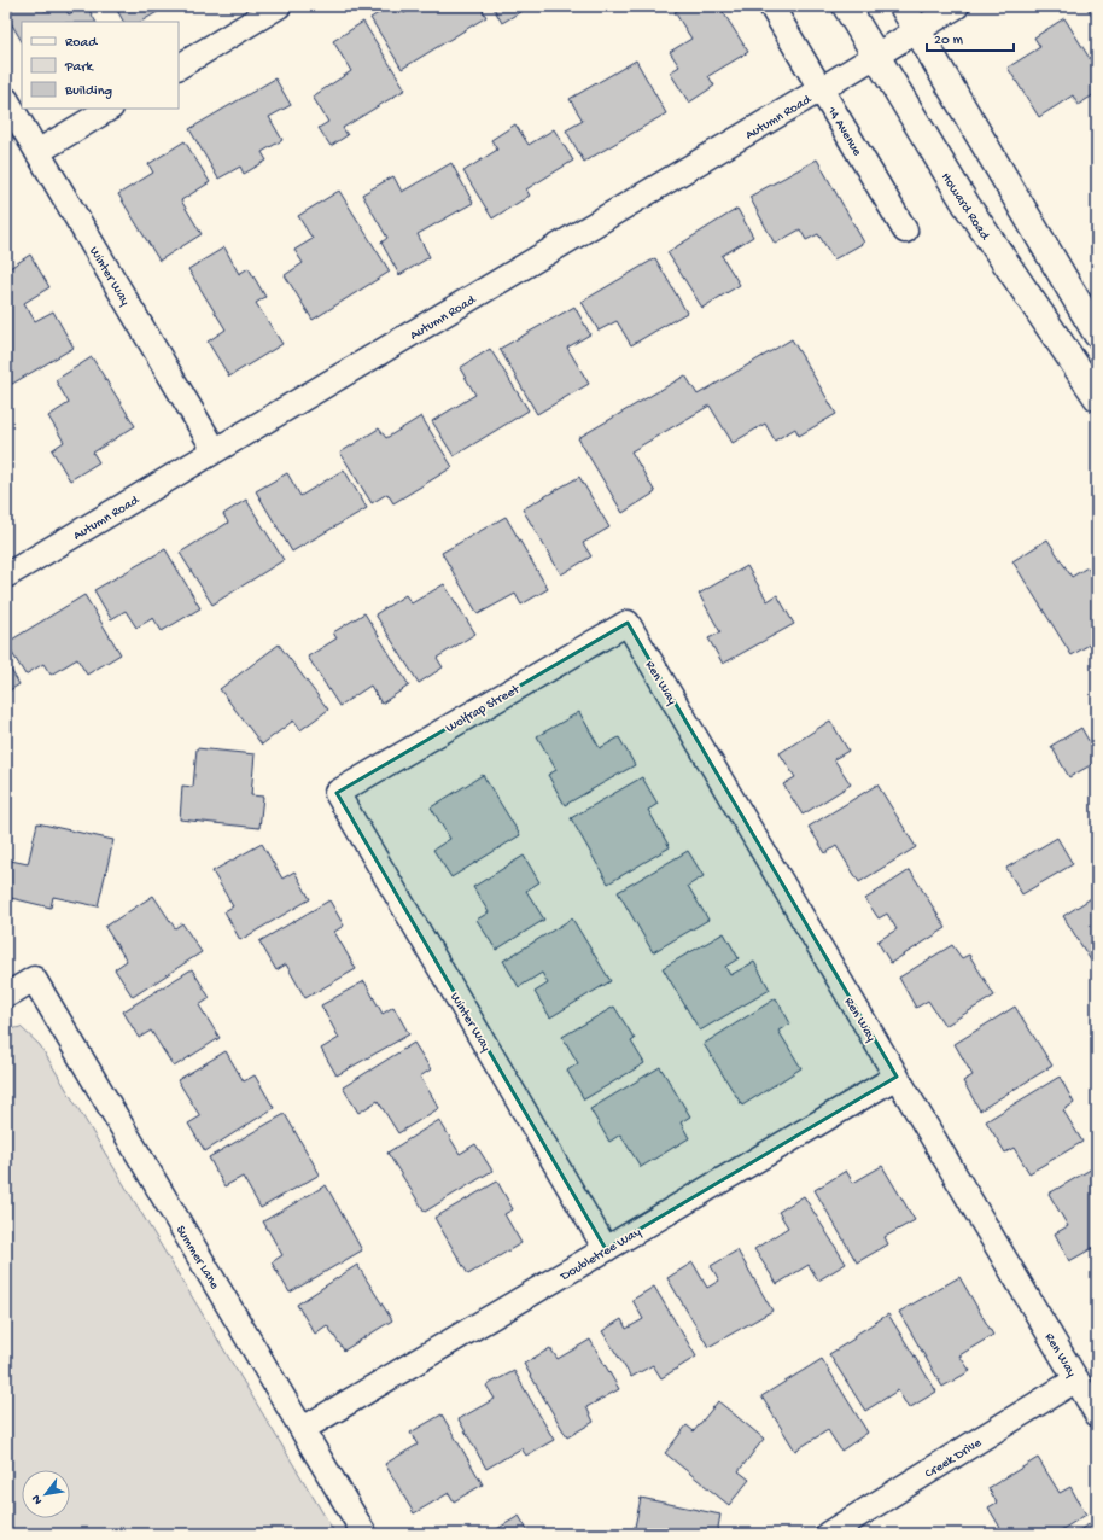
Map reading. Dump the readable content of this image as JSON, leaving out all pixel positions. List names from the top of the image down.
{
  "streets": {
    "main road": ["Howard Road"],
    "street": [
      "Autumn Road",
      "14 Avenue",
      "Winter Way",
      "Ren Way",
      "Wolfrap Street",
      "Doubletree Way",
      "Summer Lane",
      "Creek Drive"
    ]
  },
  "crossings": [
    ["Autumn Road", "14 Avenue"],
    ["Autumn Road", "Howard Road"],
    ["Autumn Road", "Winter Way"],
    ["Winter Way", "Wolfrap Street"],
    ["Winter Way", "Doubletree Way"],
    ["Ren Way", "Wolfrap Street"],
    ["Ren Way", "Doubletree Way"],
    ["Ren Way", "Creek Drive"],
    ["Doubletree Way", "Summer Lane"]
  ],
  "legend": ["Road", "Park", "Building"],
  "scale_bar": "20 m",
  "north": "bottom left"
}
